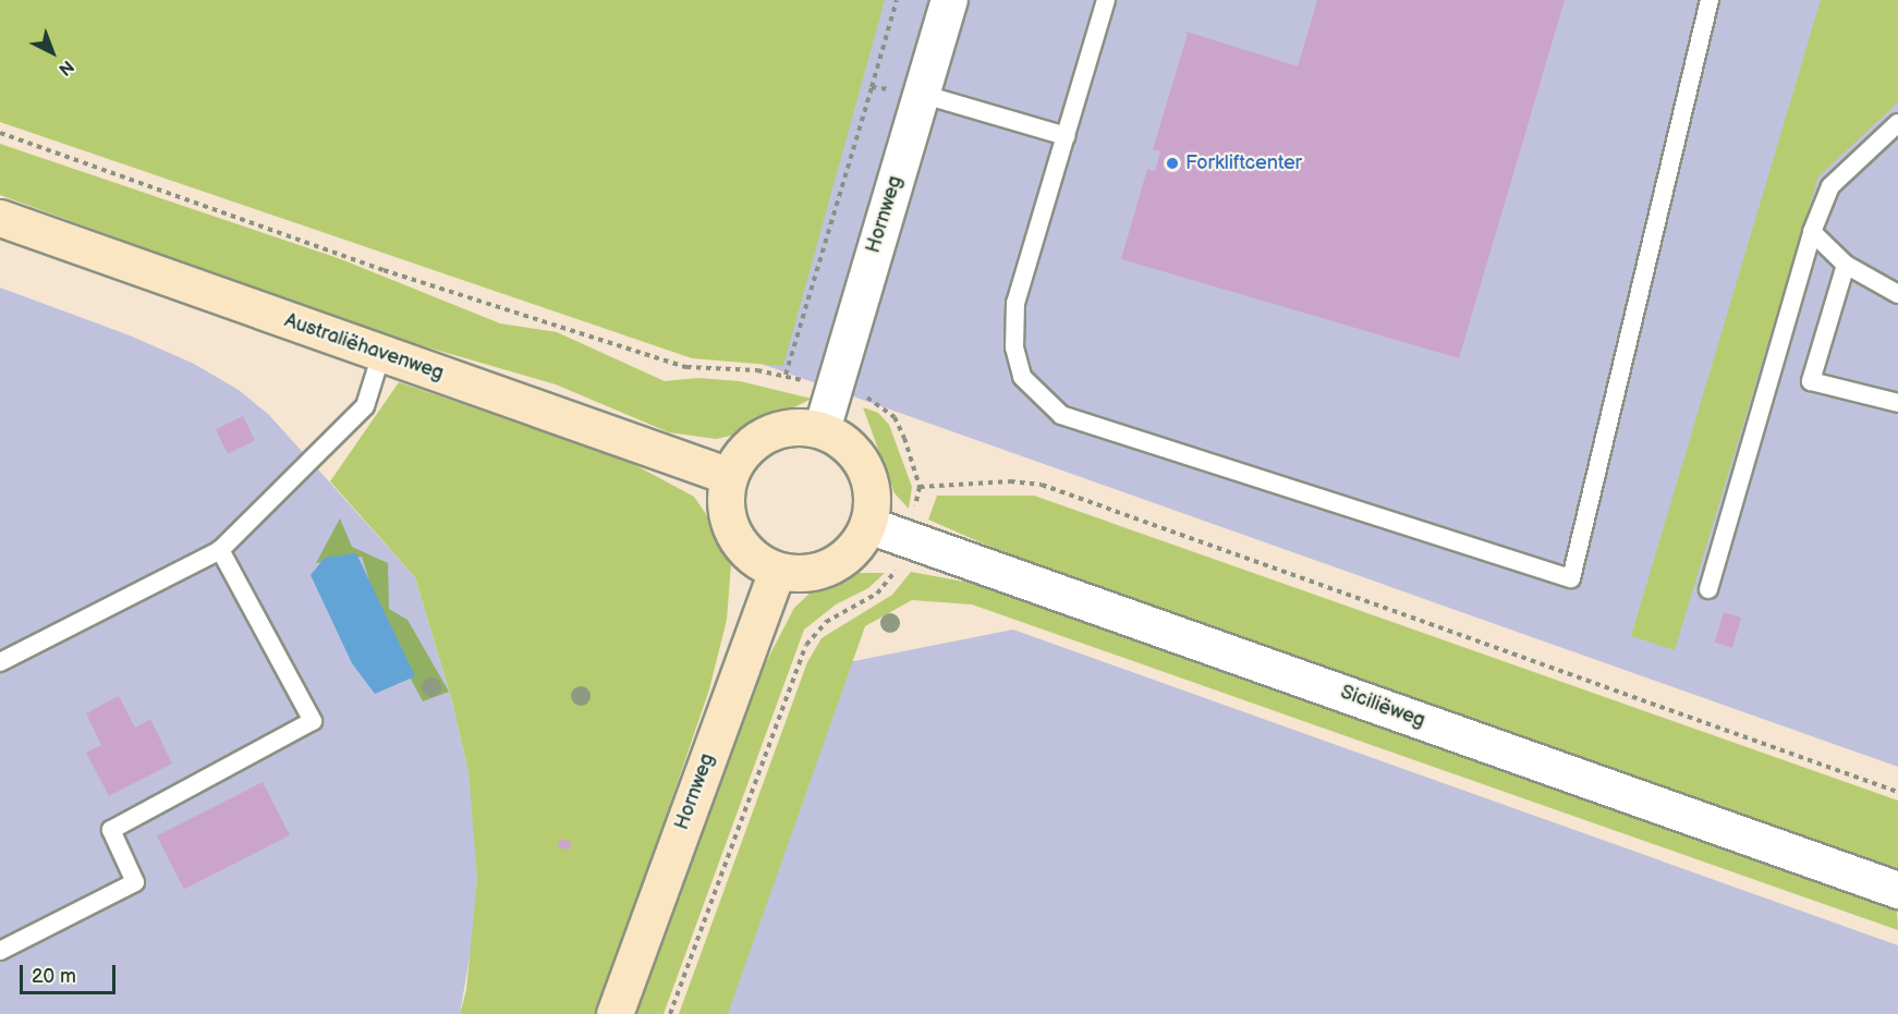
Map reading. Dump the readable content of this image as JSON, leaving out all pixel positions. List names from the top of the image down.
{
  "streets": {
    "street": ["Hornweg", "Australiëhavenweg", "Siciliëweg"]
  },
  "crossings": [
    ["Hornweg", "Australiëhavenweg"],
    ["Hornweg", "Siciliëweg"],
    ["Australiëhavenweg", "Siciliëweg"]
  ],
  "places": ["Forkliftcenter"],
  "scale_bar": "20 m",
  "north": "bottom right"
}
